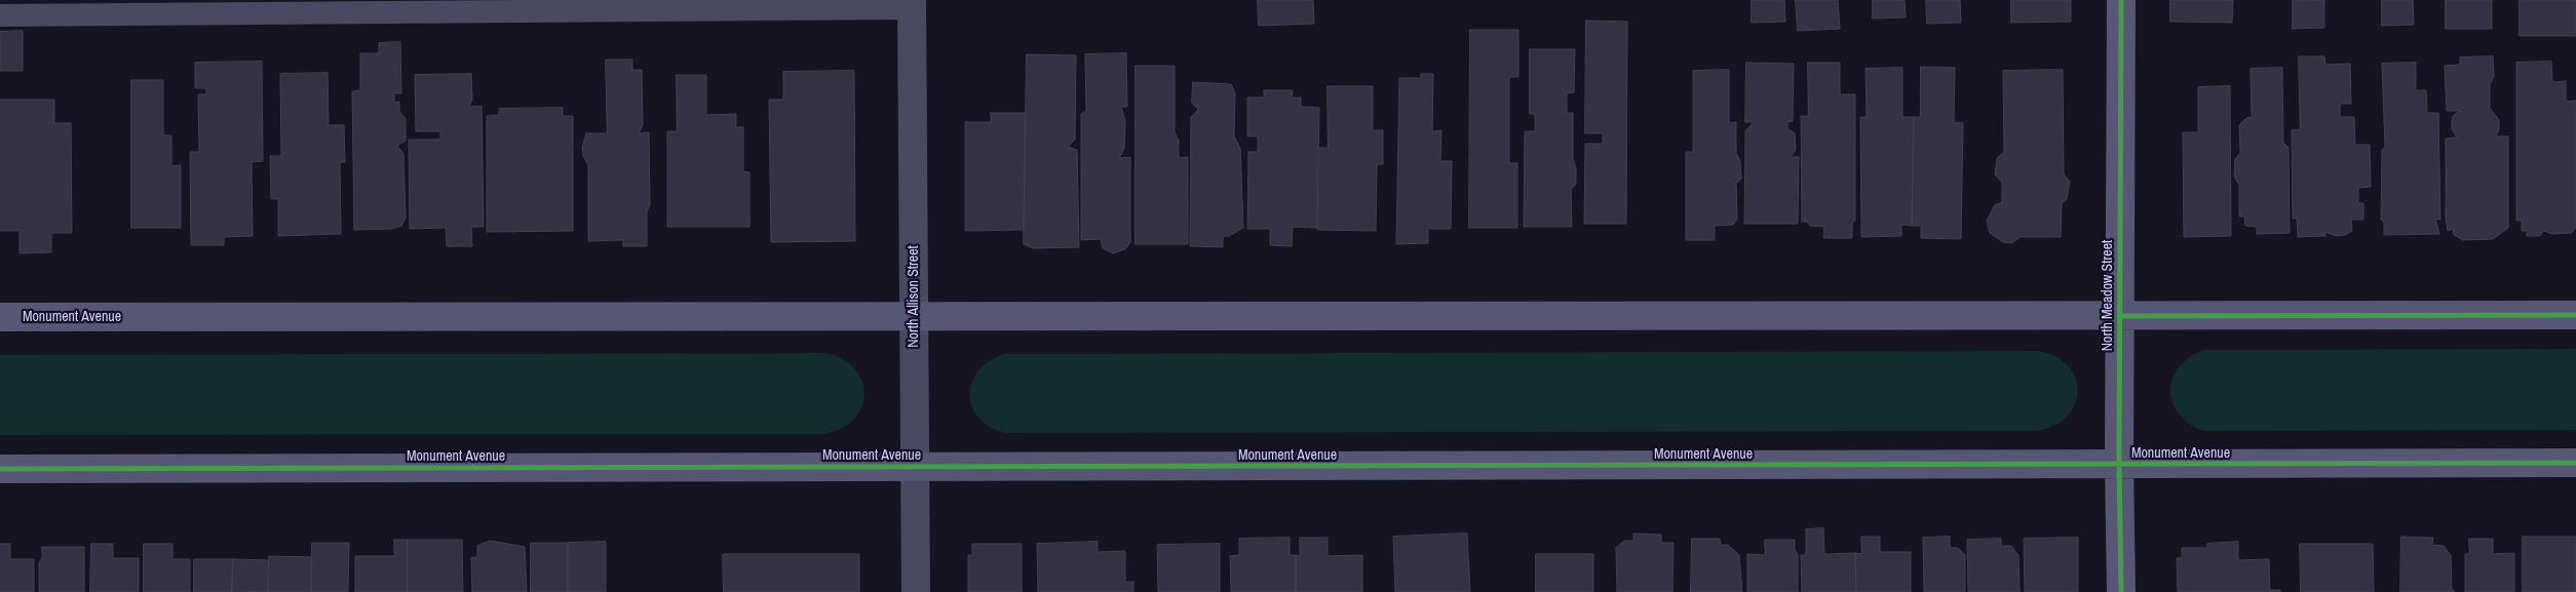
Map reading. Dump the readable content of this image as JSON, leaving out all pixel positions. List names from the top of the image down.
{
  "streets": {
    "street": ["North Meadow Street", "North Allison Street", "Monument Avenue"]
  },
  "crossings": [
    ["North Meadow Street", "Monument Avenue"],
    ["North Allison Street", "Monument Avenue"]
  ]
}
